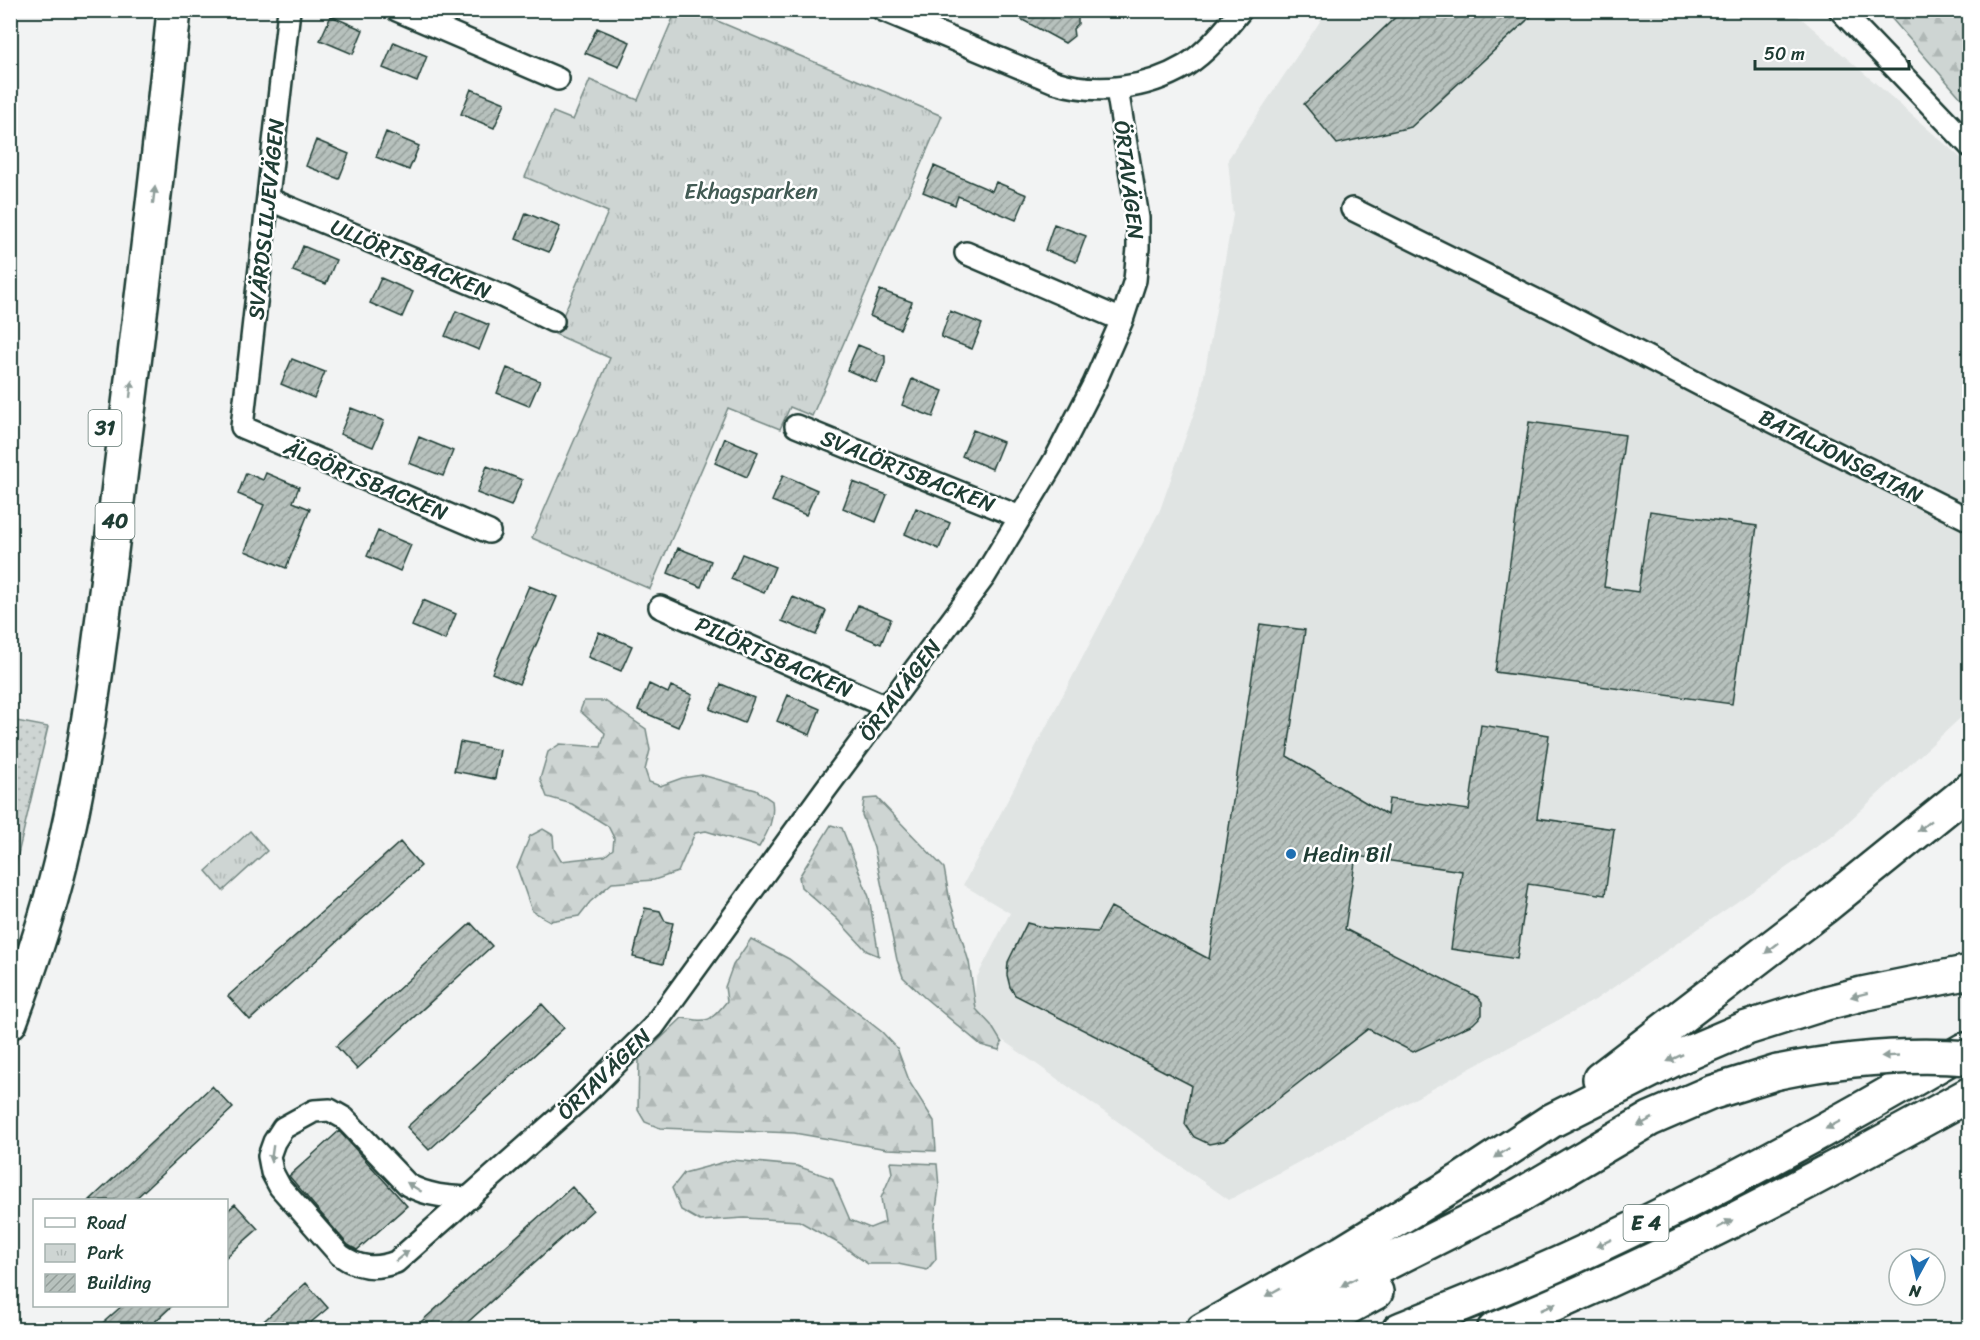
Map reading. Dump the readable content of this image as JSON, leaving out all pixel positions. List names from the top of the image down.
{
  "streets": {
    "highway": ["31", "40", "E 4"],
    "street": [
      "ÖRTAVÄGEN",
      "SVÄRDSLILJEVÄGEN",
      "ULLÖRTSBACKEN",
      "BATALJONSGATAN",
      "SVALÖRTSBACKEN",
      "ÄLGÖRTSBACKEN",
      "PILÖRTSBACKEN"
    ]
  },
  "crossings": [
    ["ÖRTAVÄGEN", "SVALÖRTSBACKEN"],
    ["ÖRTAVÄGEN", "PILÖRTSBACKEN"],
    ["SVÄRDSLILJEVÄGEN", "ULLÖRTSBACKEN"],
    ["SVÄRDSLILJEVÄGEN", "ÄLGÖRTSBACKEN"]
  ],
  "parks": ["Ekhagsparken"],
  "places": ["Hedin Bil"],
  "legend": ["Road", "Park", "Building"],
  "scale_bar": "50 m",
  "north": "bottom"
}
